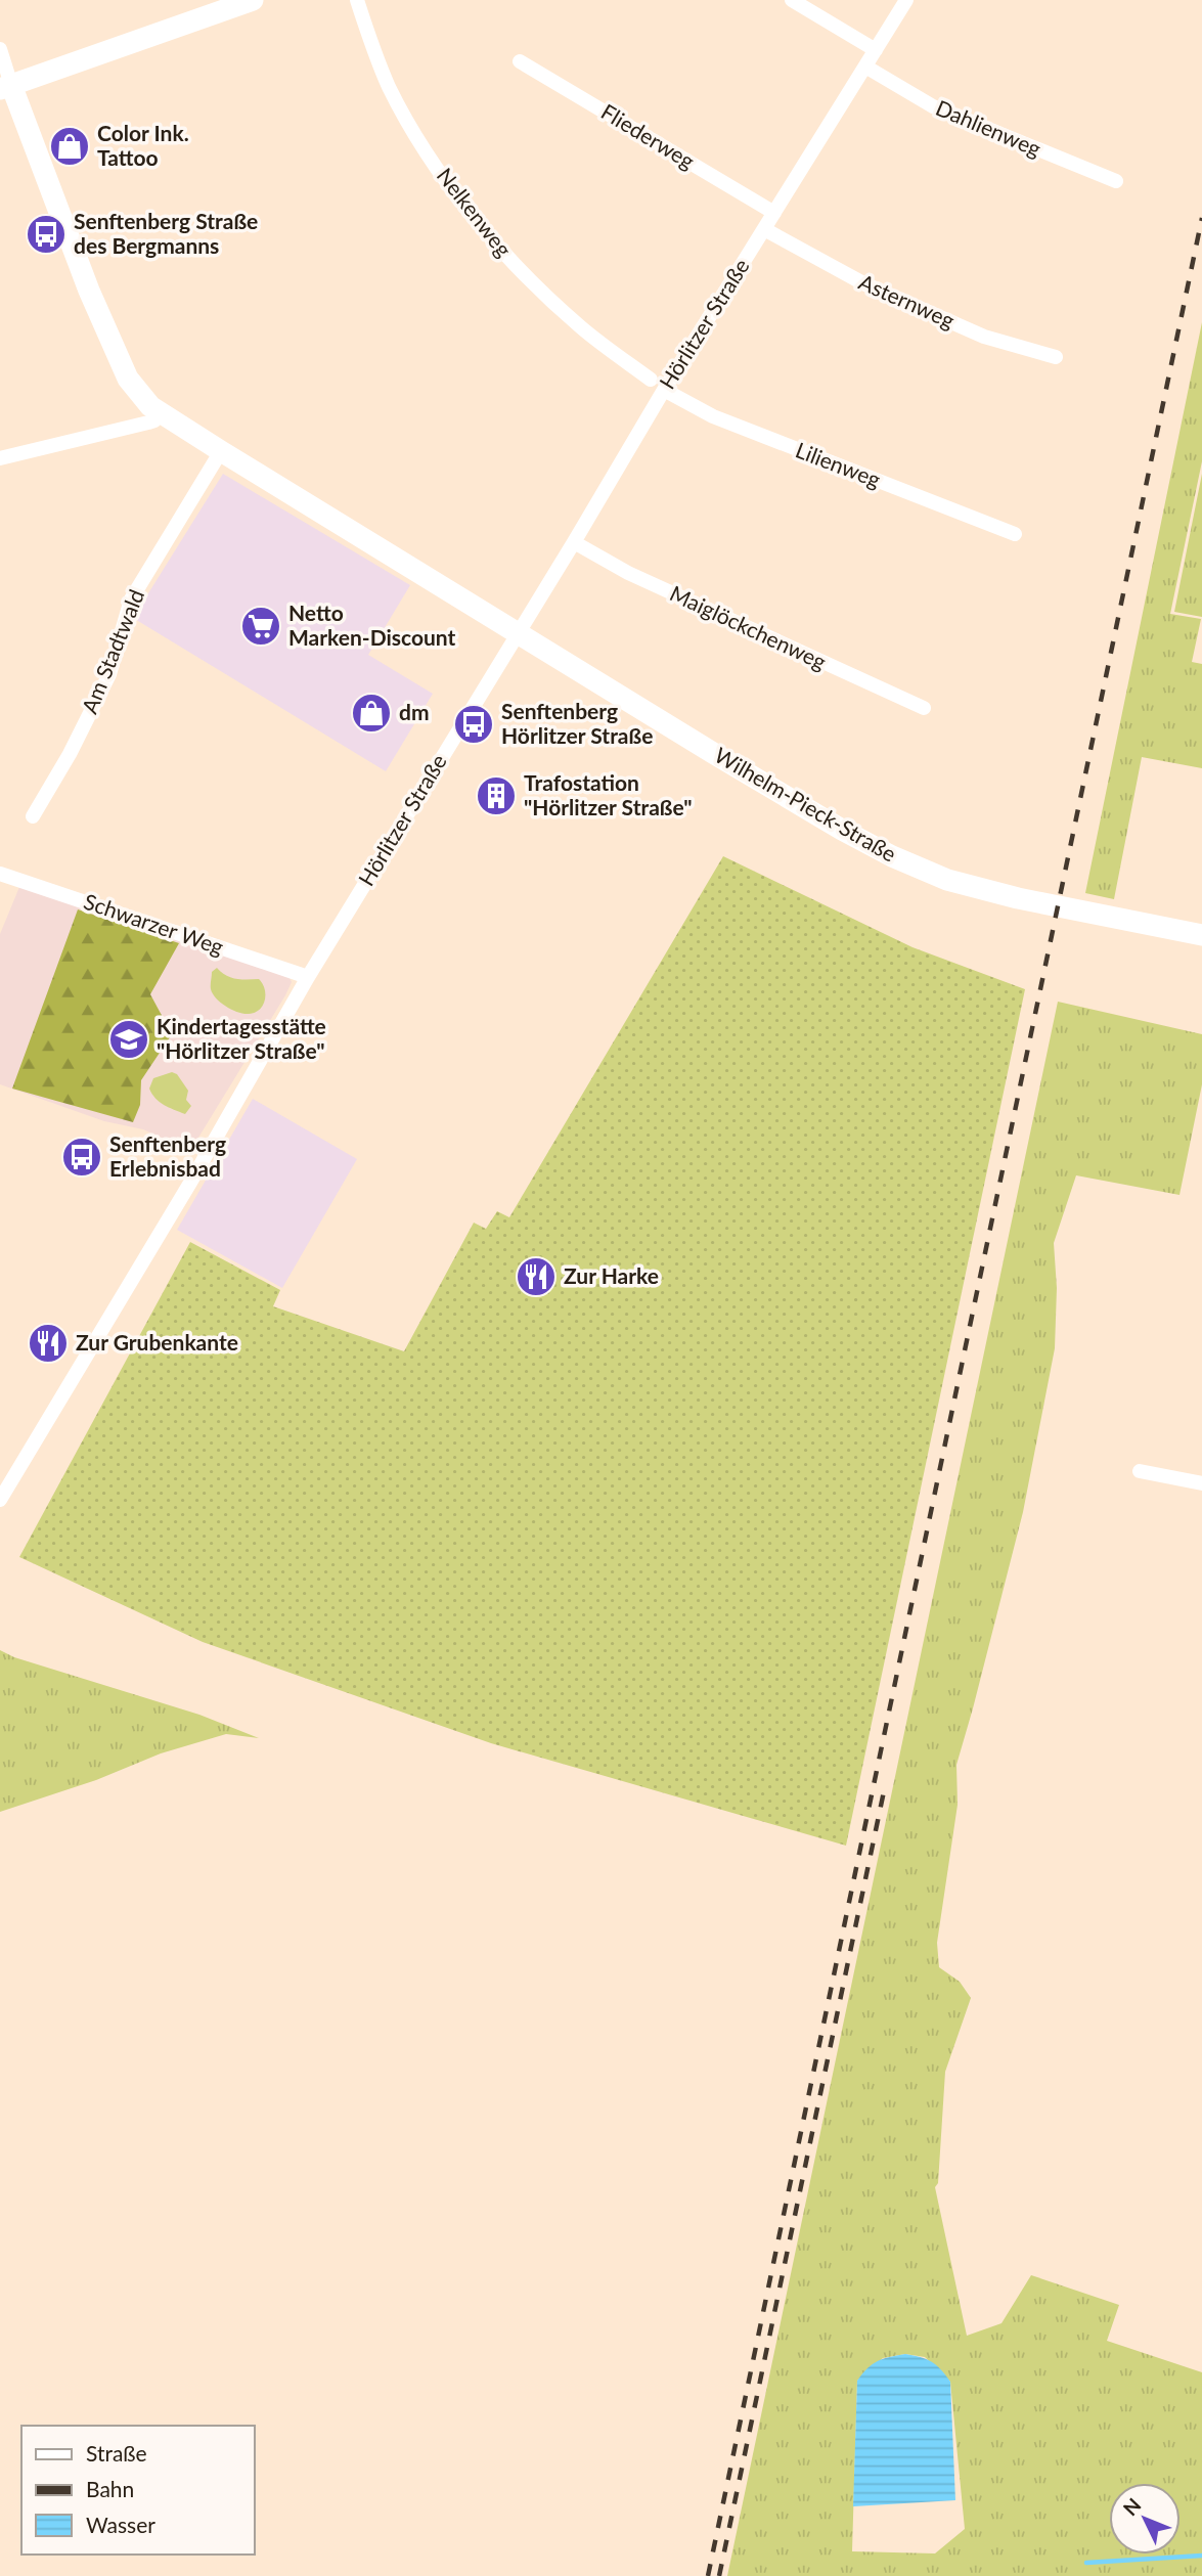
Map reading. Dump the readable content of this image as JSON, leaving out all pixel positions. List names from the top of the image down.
{
  "streets": {
    "main road": ["Wilhelm-Pieck-Straße"],
    "street": [
      "Dahlienweg",
      "Fliederweg",
      "Nelkenweg",
      "Asternweg",
      "Hörlitzer Straße",
      "Lilienweg",
      "Maiglöckchenweg",
      "Am Stadtwald",
      "Schwarzer Weg"
    ]
  },
  "crossings": [
    ["Dahlienweg", "Hörlitzer Straße"],
    ["Fliederweg", "Hörlitzer Straße"],
    ["Asternweg", "Hörlitzer Straße"],
    ["Hörlitzer Straße", "Lilienweg"],
    ["Hörlitzer Straße", "Maiglöckchenweg"],
    ["Hörlitzer Straße", "Wilhelm-Pieck-Straße"],
    ["Hörlitzer Straße", "Schwarzer Weg"],
    ["Am Stadtwald", "Wilhelm-Pieck-Straße"]
  ],
  "places": {
    "shop": ["Color Ink. Tattoo", "dm"],
    "bus stop": ["Senftenberg Straße des Bergmanns", "Senftenberg Hörlitzer Straße", "Senftenberg Erlebnisbad"],
    "supermarket": ["Netto Marken-Discount"],
    "building": ["Trafostation \"Hörlitzer Straße\""],
    "school or university": ["Kindertagesstätte \"Hörlitzer Straße\""],
    "restaurant": ["Zur Harke", "Zur Grubenkante"]
  },
  "legend": ["Straße", "Bahn", "Wasser"],
  "north": "top left"
}
